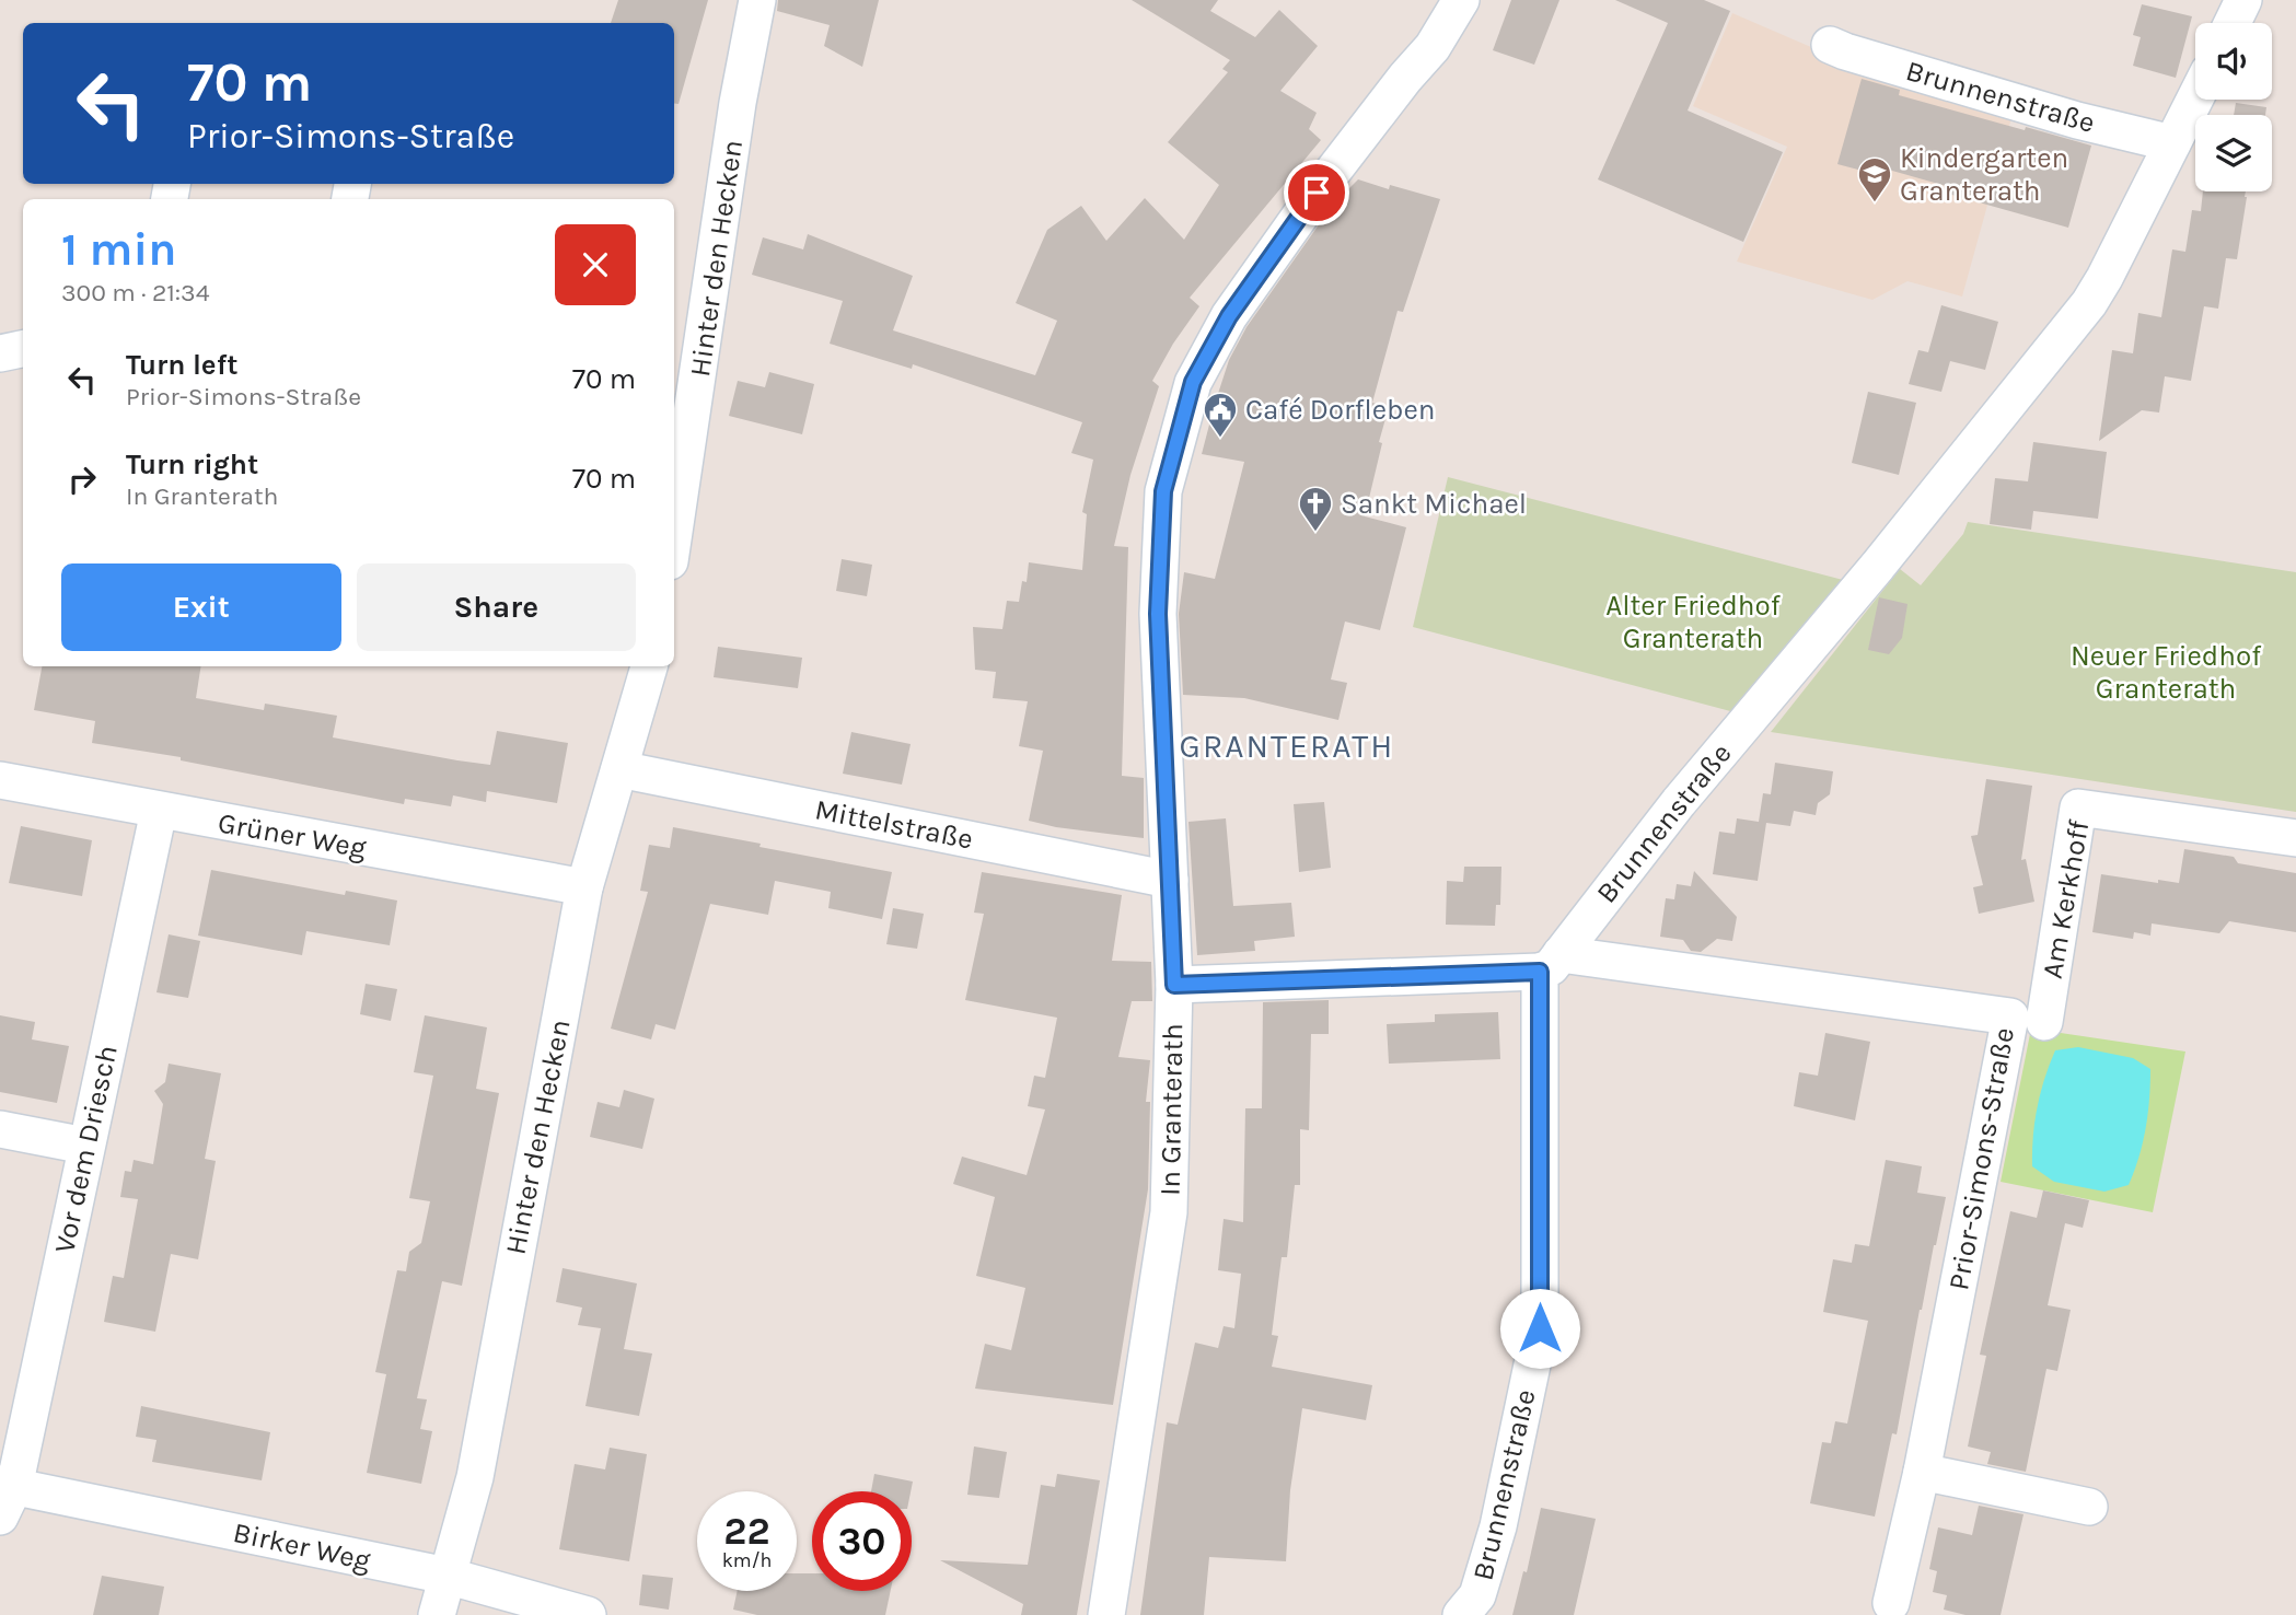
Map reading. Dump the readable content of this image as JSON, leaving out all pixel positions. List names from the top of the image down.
{
  "streets": {
    "street": [
      "Brunnenstraße",
      "Hinter den Hecken",
      "Mittelstraße",
      "Grüner Weg",
      "Am Kerkhoff",
      "In Granterath",
      "Vor dem Driesch",
      "Prior-Simons-Straße",
      "Birker Weg"
    ]
  },
  "crossings": [
    ["Brunnenstraße", "Prior-Simons-Straße"],
    ["Hinter den Hecken", "Mittelstraße"],
    ["Hinter den Hecken", "Grüner Weg"],
    ["Hinter den Hecken", "Birker Weg"],
    ["Mittelstraße", "In Granterath"],
    ["Grüner Weg", "Vor dem Driesch"],
    ["In Granterath", "Prior-Simons-Straße"],
    ["Vor dem Driesch", "Birker Weg"]
  ],
  "districts": ["GRANTERATH"],
  "parks": ["Alter Friedhof Granterath", "Neuer Friedhof Granterath"],
  "places": {
    "school or university": ["Kindergarten Granterath"],
    "public building": ["Café Dorfleben"],
    "church": ["Sankt Michael"]
  },
  "page": {
    "turn": ["70 m", "Prior-Simons-Straße"],
    "heading": ["1 min", "300 m · 21:34"],
    "list": [
      {
        "name": "Turn left",
        "note": "Prior-Simons-Straße",
        "value": "70 m"
      },
      {
        "name": "Turn right",
        "note": "In Granterath",
        "value": "70 m"
      }
    ],
    "buttons": ["Exit", "Share"],
    "speed": "22 km/h",
    "limit": "30"
  }
}
